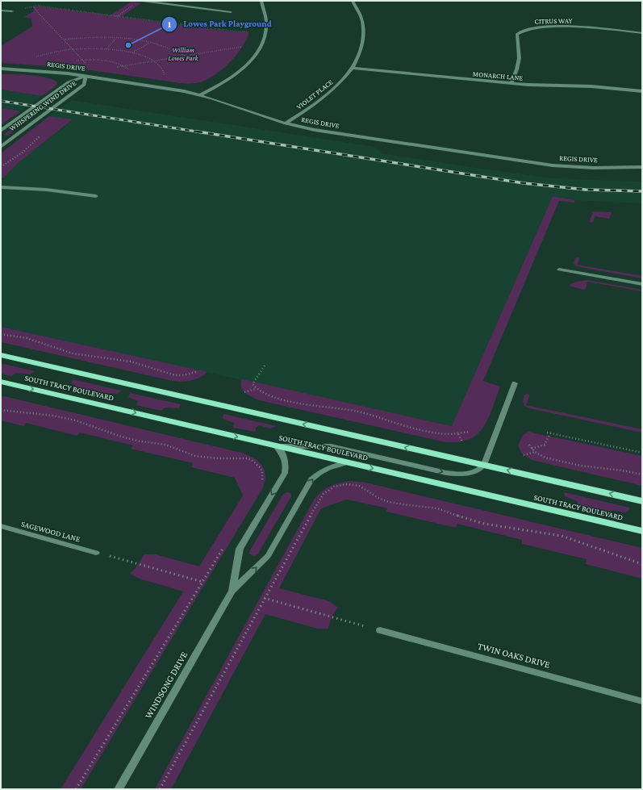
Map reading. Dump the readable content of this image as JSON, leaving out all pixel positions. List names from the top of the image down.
{
  "streets": {
    "main road": ["SOUTH TRACY BOULEVARD"],
    "street": [
      "CITRUS WAY",
      "REGIS DRIVE",
      "MONARCH LANE",
      "VIOLET PLACE",
      "WHISPERING WIND DRIVE",
      "SAGEWOOD LANE",
      "TWIN OAKS DRIVE",
      "WINDSONG DRIVE"
    ]
  },
  "crossings": [
    ["CITRUS WAY", "MONARCH LANE"],
    ["REGIS DRIVE", "VIOLET PLACE"],
    ["REGIS DRIVE", "WHISPERING WIND DRIVE"],
    ["MONARCH LANE", "VIOLET PLACE"],
    ["SOUTH TRACY BOULEVARD", "WINDSONG DRIVE"]
  ],
  "parks": ["William Lowes Park"],
  "places": ["Lowes Park Playground"]
}
